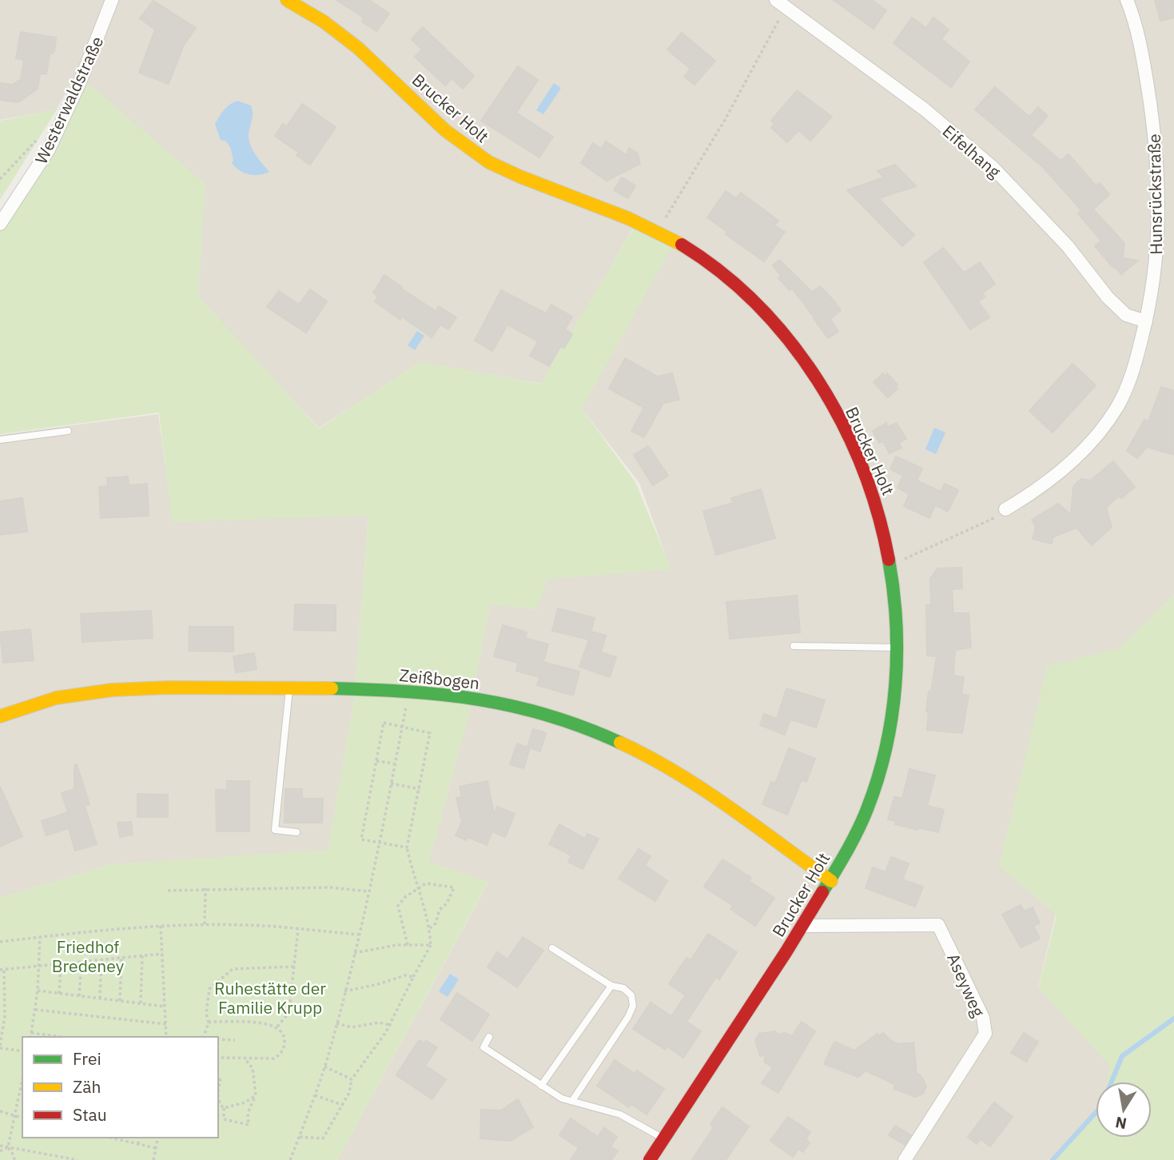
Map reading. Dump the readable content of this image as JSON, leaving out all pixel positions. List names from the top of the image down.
{
  "streets": {
    "street": [
      "Westerwaldstraße",
      "Brucker Holt",
      "Eifelhang",
      "Hunsrückstraße",
      "Zeißbogen",
      "Aseyweg"
    ]
  },
  "crossings": [
    ["Brucker Holt", "Zeißbogen"],
    ["Brucker Holt", "Aseyweg"],
    ["Eifelhang", "Hunsrückstraße"]
  ],
  "parks": ["Friedhof Bredeney", "Ruhestätte der Familie Krupp"],
  "legend": ["Frei", "Zäh", "Stau"],
  "north": "bottom"
}
